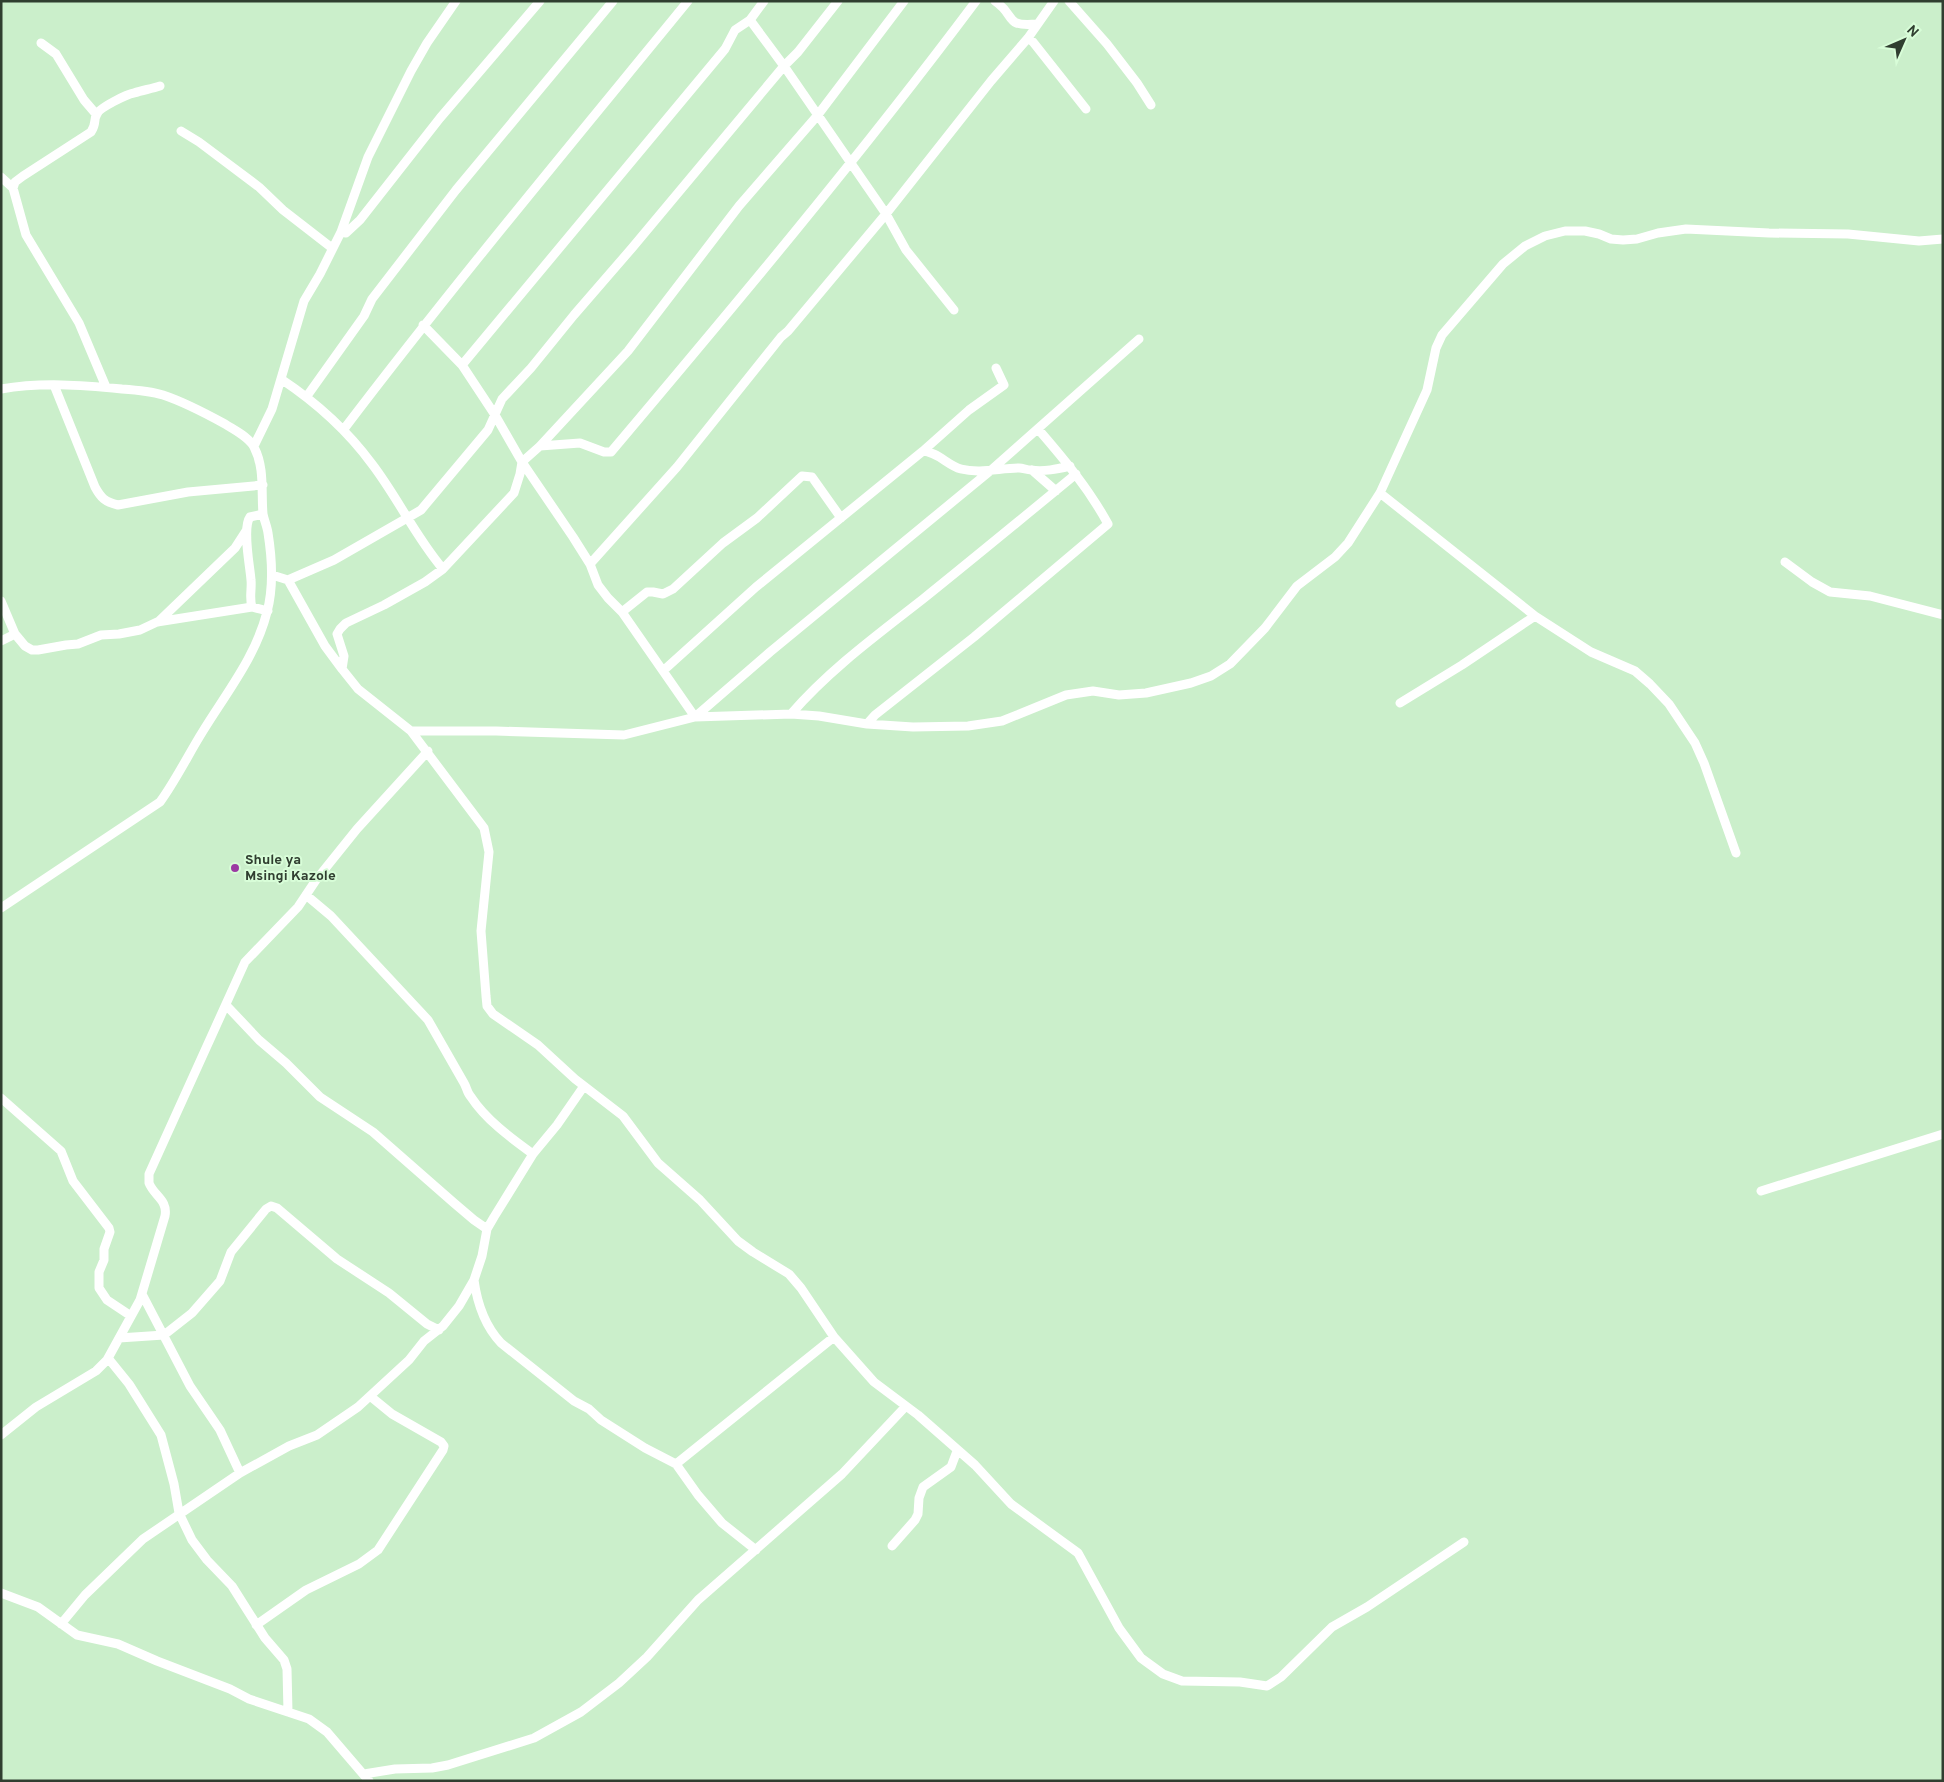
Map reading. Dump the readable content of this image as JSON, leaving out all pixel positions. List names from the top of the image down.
{
  "places": ["Shule ya Msingi Kazole"],
  "north": "top right"
}
